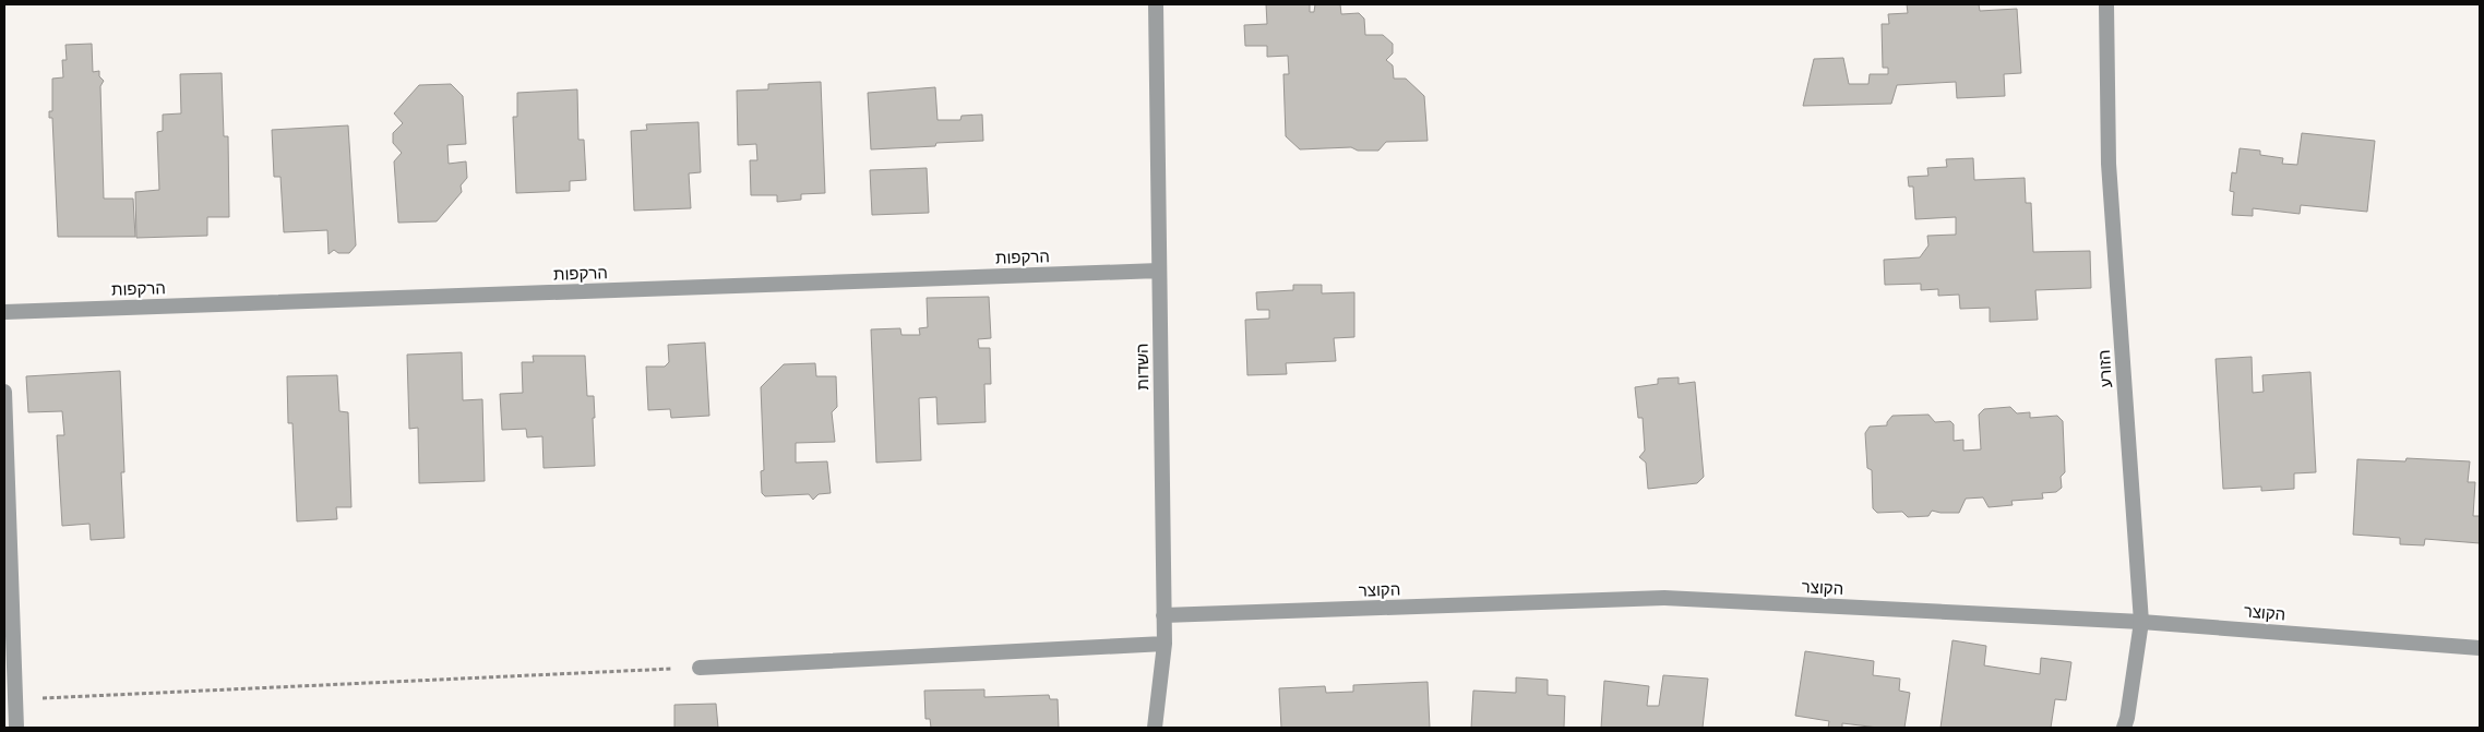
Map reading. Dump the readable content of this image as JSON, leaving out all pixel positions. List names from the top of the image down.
{
  "streets": {
    "street": [
      "הרקפות",
      "השדות",
      "הזורע",
      "הקוצר"
    ]
  },
  "crossings": [
    ["הרקפות", "השדות"],
    ["השדות", "הקוצר"],
    ["הזורע", "הקוצר"]
  ]
}
